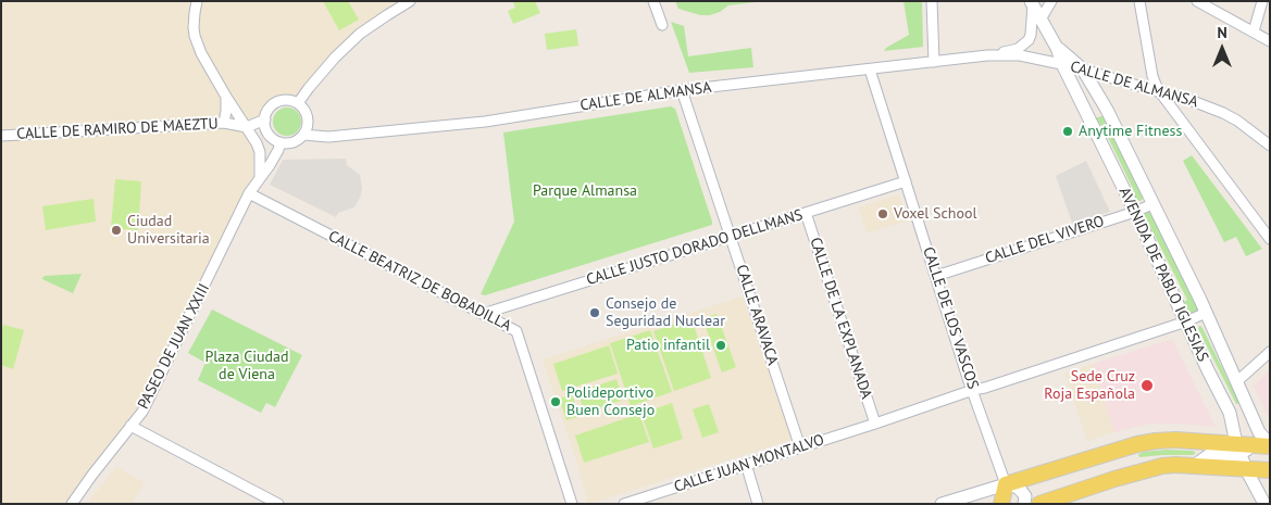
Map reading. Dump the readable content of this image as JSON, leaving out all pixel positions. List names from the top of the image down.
{
  "streets": {
    "street": [
      "CALLE DE ALMANSA",
      "CALLE DE RAMIRO DE MAEZTU",
      "CALLE DEL VIVERO",
      "CALLE JUSTO DORADO DELLMANS",
      "AVENIDA DE PABLO IGLESIAS",
      "CALLE BEATRIZ DE BOBADILLA",
      "CALLE ARAVACA",
      "CALLE DE LA EXPLANADA",
      "CALLE DE LOS VASCOS",
      "PASEO DE JUAN XXIII",
      "CALLE JUAN MONTALVO"
    ]
  },
  "crossings": [
    ["CALLE DE ALMANSA", "AVENIDA DE PABLO IGLESIAS"],
    ["CALLE DE ALMANSA", "CALLE ARAVACA"],
    ["CALLE DE ALMANSA", "CALLE DE LOS VASCOS"],
    ["CALLE DE ALMANSA", "PASEO DE JUAN XXIII"],
    ["CALLE DEL VIVERO", "AVENIDA DE PABLO IGLESIAS"],
    ["CALLE DEL VIVERO", "CALLE DE LOS VASCOS"],
    ["CALLE JUSTO DORADO DELLMANS", "CALLE BEATRIZ DE BOBADILLA"],
    ["CALLE JUSTO DORADO DELLMANS", "CALLE ARAVACA"],
    ["CALLE JUSTO DORADO DELLMANS", "CALLE DE LA EXPLANADA"],
    ["CALLE JUSTO DORADO DELLMANS", "CALLE DE LOS VASCOS"],
    ["AVENIDA DE PABLO IGLESIAS", "CALLE JUAN MONTALVO"],
    ["CALLE BEATRIZ DE BOBADILLA", "PASEO DE JUAN XXIII"],
    ["CALLE ARAVACA", "CALLE JUAN MONTALVO"],
    ["CALLE DE LA EXPLANADA", "CALLE JUAN MONTALVO"],
    ["CALLE DE LOS VASCOS", "CALLE JUAN MONTALVO"]
  ],
  "parks": ["Parque Almansa", "Plaza Ciudad de Viena"],
  "places": [
    "Anytime Fitness",
    "Voxel School",
    "Ciudad Universitaria",
    "Consejo de Seguridad Nuclear",
    "Patio infantil",
    "Sede Cruz Roja Española",
    "Polideportivo Buen Consejo"
  ],
  "north": "top"
}
